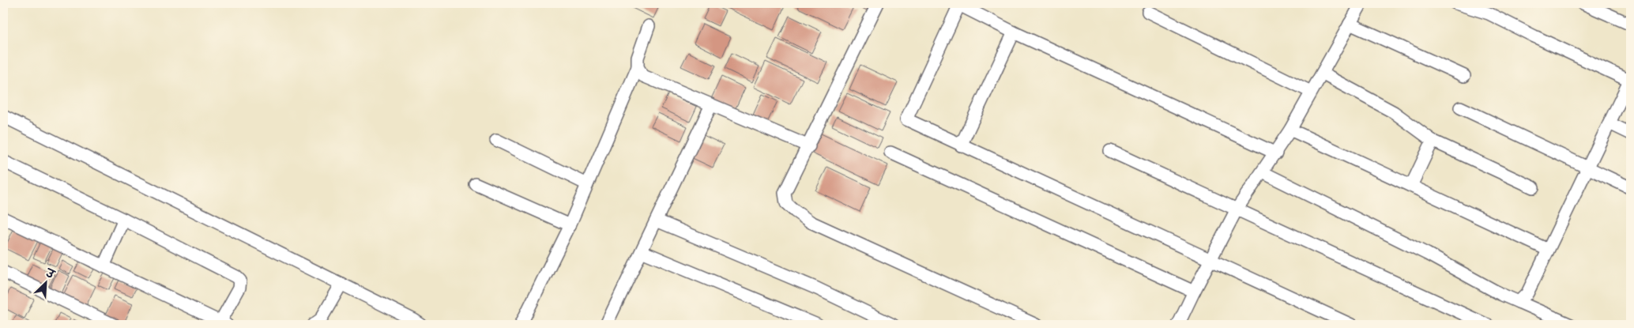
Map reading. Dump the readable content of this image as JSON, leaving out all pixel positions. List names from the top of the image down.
{
  "north": "top right"
}
